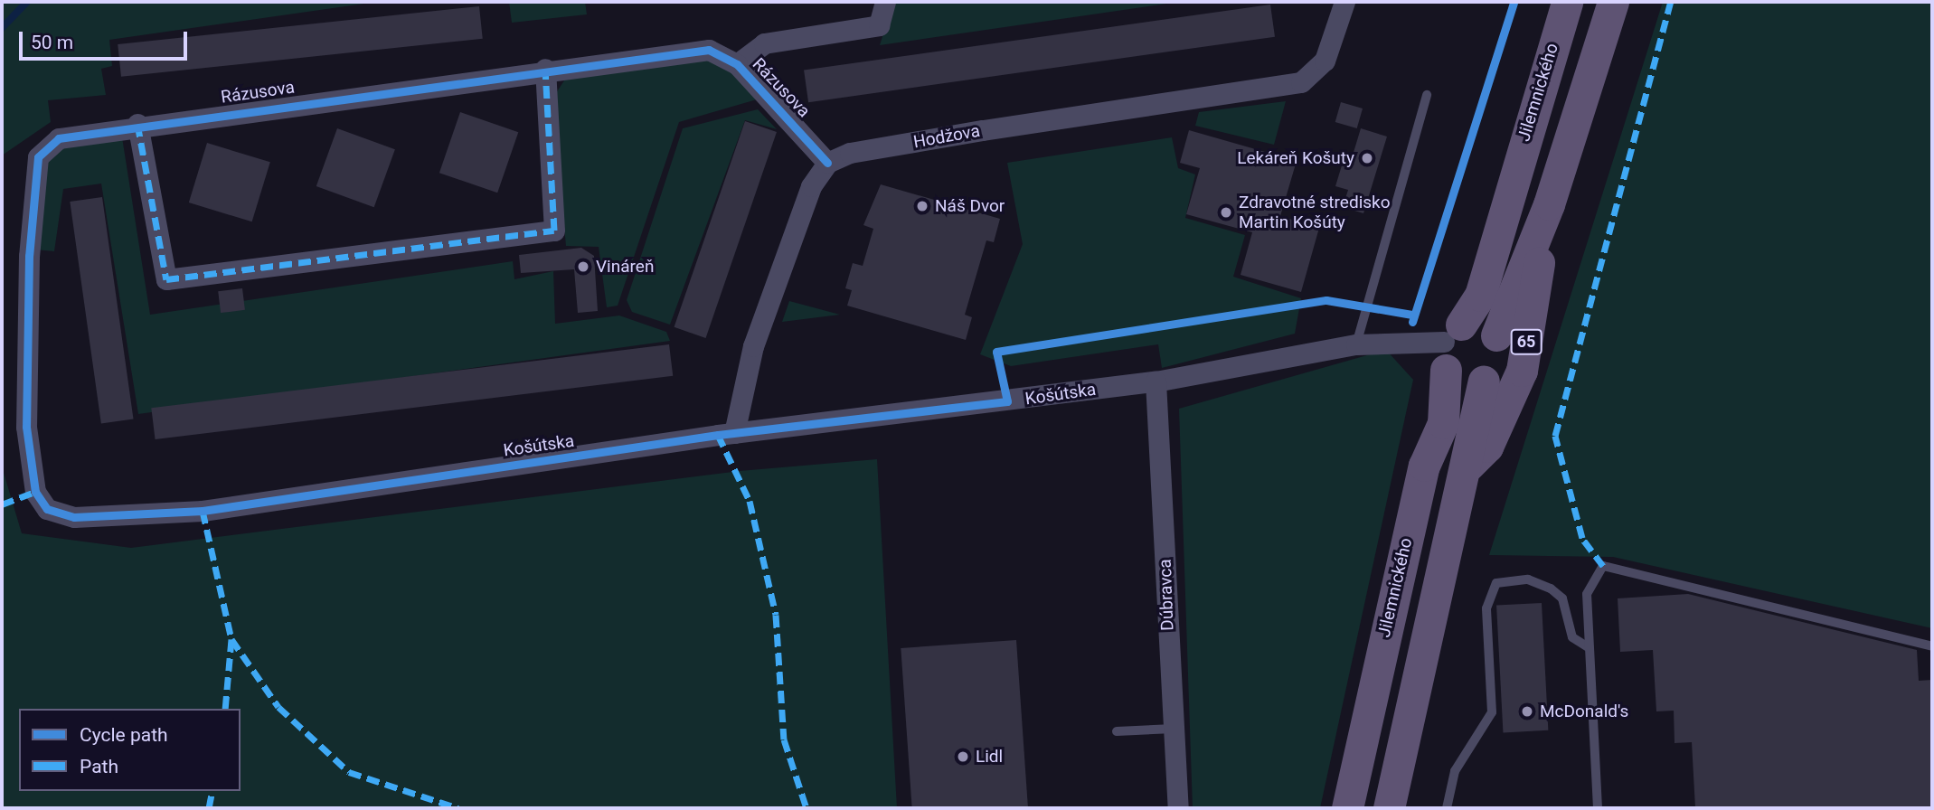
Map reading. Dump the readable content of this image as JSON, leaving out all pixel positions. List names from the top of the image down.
{
  "streets": {
    "main road": ["Jilemnického", "65"],
    "street": [
      "Rázusova",
      "Hodžova",
      "Košútska",
      "Dúbravca"
    ]
  },
  "crossings": [
    ["Rázusova", "Hodžova"],
    ["Rázusova", "Košútska"],
    ["Jilemnického", "65"],
    ["Jilemnického", "Košútska"],
    ["65", "Košútska"],
    ["Košútska", "Dúbravca"]
  ],
  "places": [
    "Lekáreň Košuty",
    "Náš Dvor",
    "Zdravotné stredisko Martin Košúty",
    "Vináreň",
    "McDonald's",
    "Lidl"
  ],
  "legend": ["Cycle path", "Path"],
  "scale_bar": "50 m"
}
